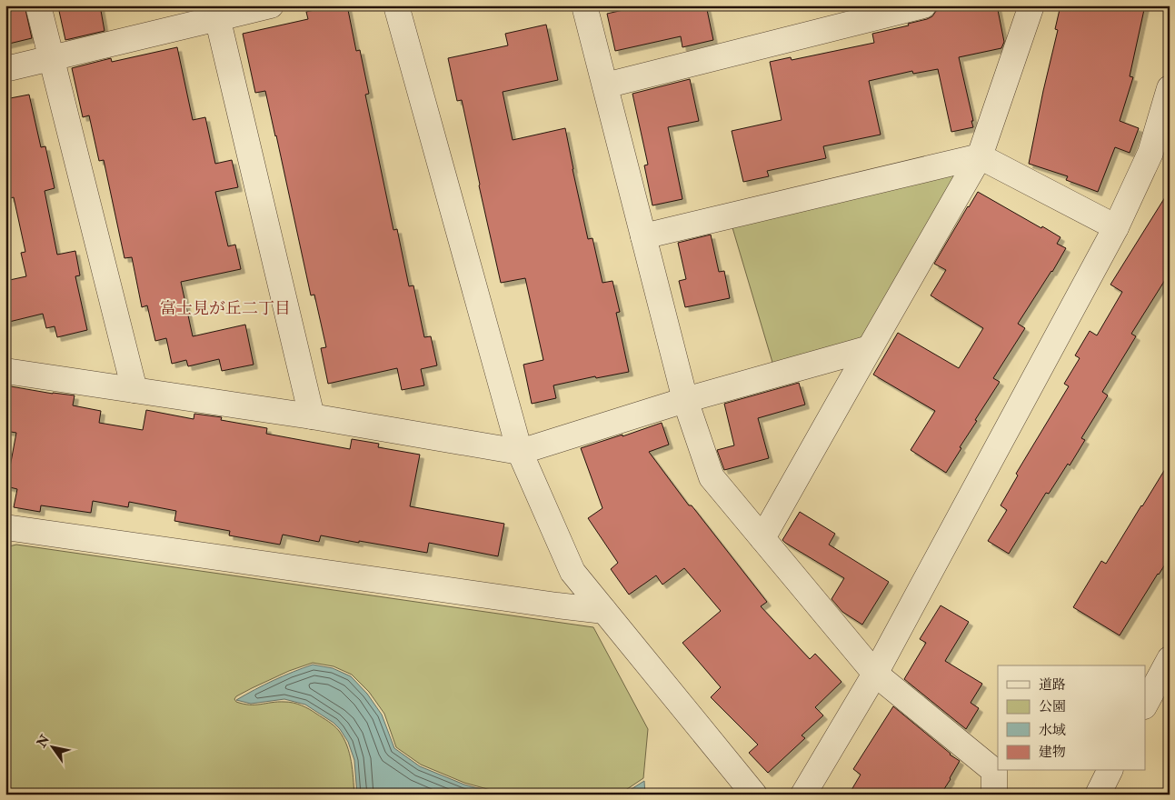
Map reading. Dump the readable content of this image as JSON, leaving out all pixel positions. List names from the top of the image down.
{
  "districts": ["富士見が丘二丁目"],
  "legend": [
    "道路",
    "公園",
    "水域",
    "建物"
  ],
  "north": "top left"
}
